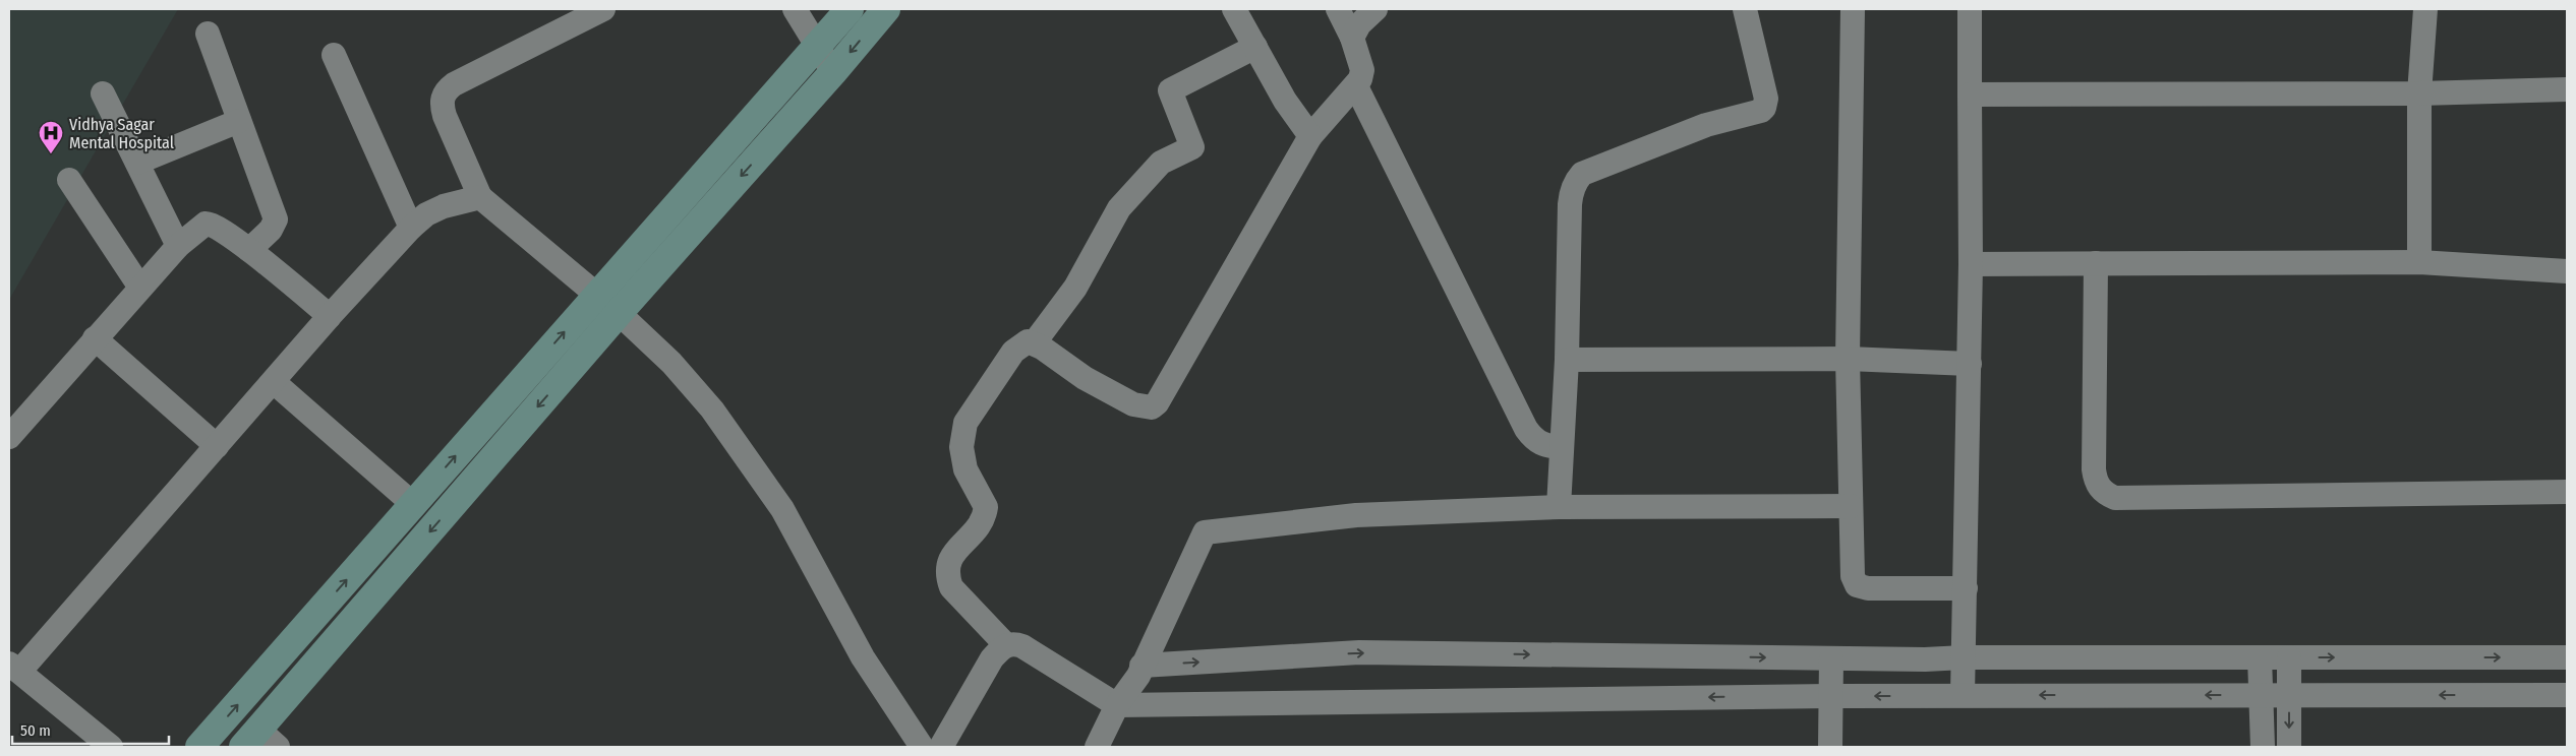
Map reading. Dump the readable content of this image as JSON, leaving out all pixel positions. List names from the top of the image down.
{
  "places": {
    "hospital": ["Vidhya Sagar Mental Hospital"]
  },
  "scale_bar": "50 m"
}
